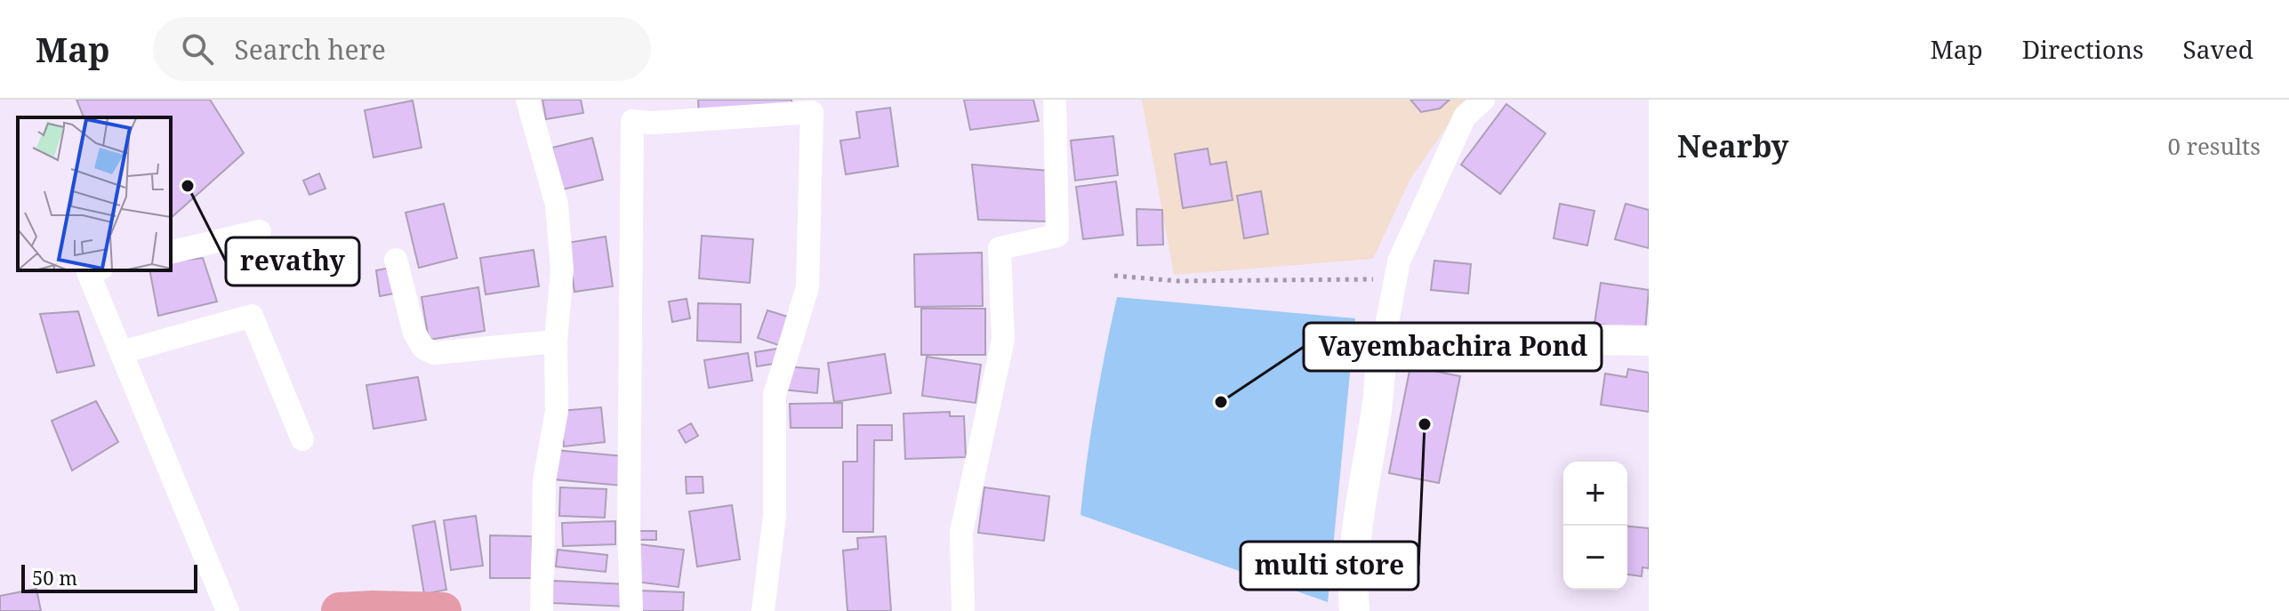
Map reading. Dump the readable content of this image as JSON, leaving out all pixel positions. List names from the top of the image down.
{
  "places": ["revathy", "Vayembachira Pond", "multi store"],
  "scale_bar": "50 m",
  "page": {
    "header": "Map",
    "search": "Search here",
    "nav": ["Map", "Directions", "Saved"],
    "heading": ["Nearby", "0 results"],
    "map_buttons": ["+", "−"],
    "scale": "50 m"
  }
}
